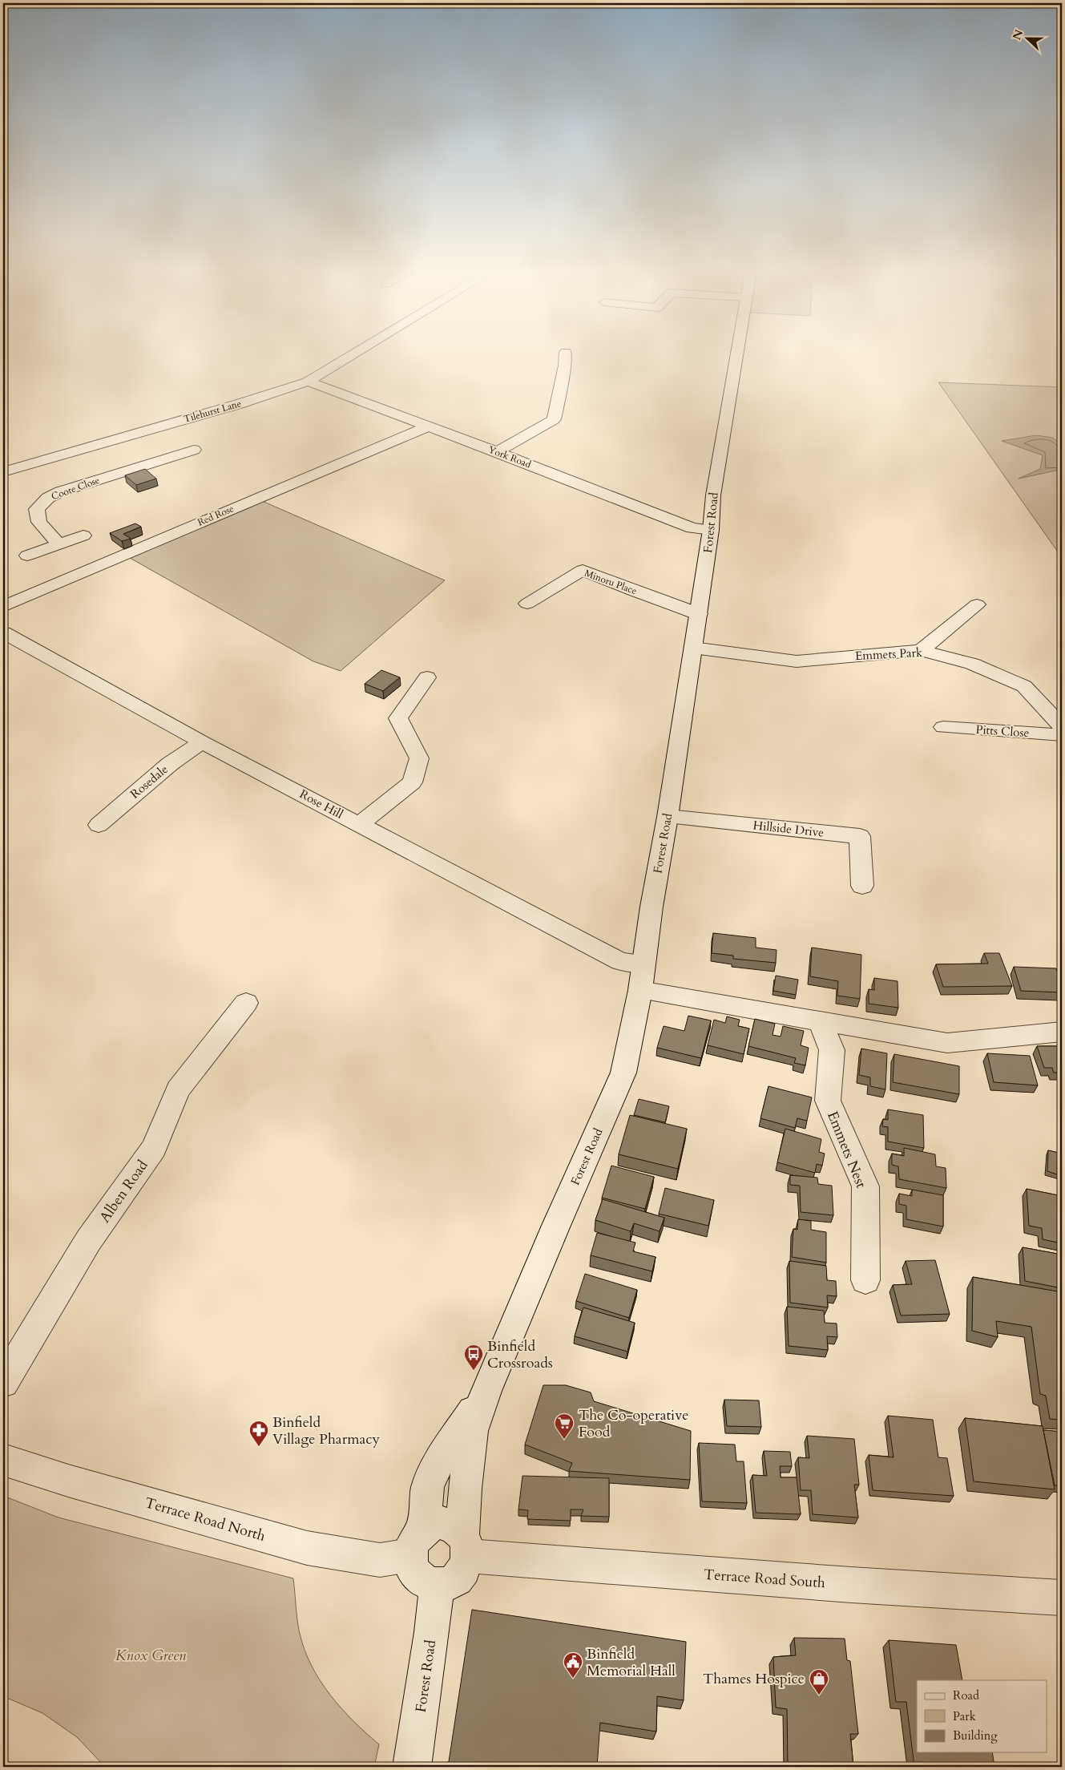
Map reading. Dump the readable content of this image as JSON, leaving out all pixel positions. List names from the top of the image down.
{
  "streets": {
    "street": [
      "Tilehurst Lane",
      "York Road",
      "Coote Close",
      "Red Rose",
      "Forest Road",
      "Minoru Place",
      "Emmets Park",
      "Pitts Close",
      "Rosedale",
      "Rose Hill",
      "Hillside Drive",
      "Emmets Nest",
      "Alben Road",
      "Terrace Road North",
      "Terrace Road South"
    ]
  },
  "crossings": [
    ["Tilehurst Lane", "York Road"],
    ["York Road", "Red Rose"],
    ["York Road", "Forest Road"],
    ["Forest Road", "Minoru Place"],
    ["Forest Road", "Emmets Park"],
    ["Forest Road", "Rose Hill"],
    ["Forest Road", "Hillside Drive"],
    ["Forest Road", "Terrace Road North"],
    ["Forest Road", "Terrace Road South"],
    ["Rosedale", "Rose Hill"],
    ["Terrace Road North", "Terrace Road South"]
  ],
  "parks": ["Knox Green"],
  "places": {
    "bus stop": ["Binfield Crossroads"],
    "supermarket": ["The Co-operative Food"],
    "pharmacy": ["Binfield Village Pharmacy"],
    "public building": ["Binfield Memorial Hall"],
    "shop": ["Thames Hospice"]
  },
  "legend": ["Road", "Park", "Building"],
  "north": "left"
}
